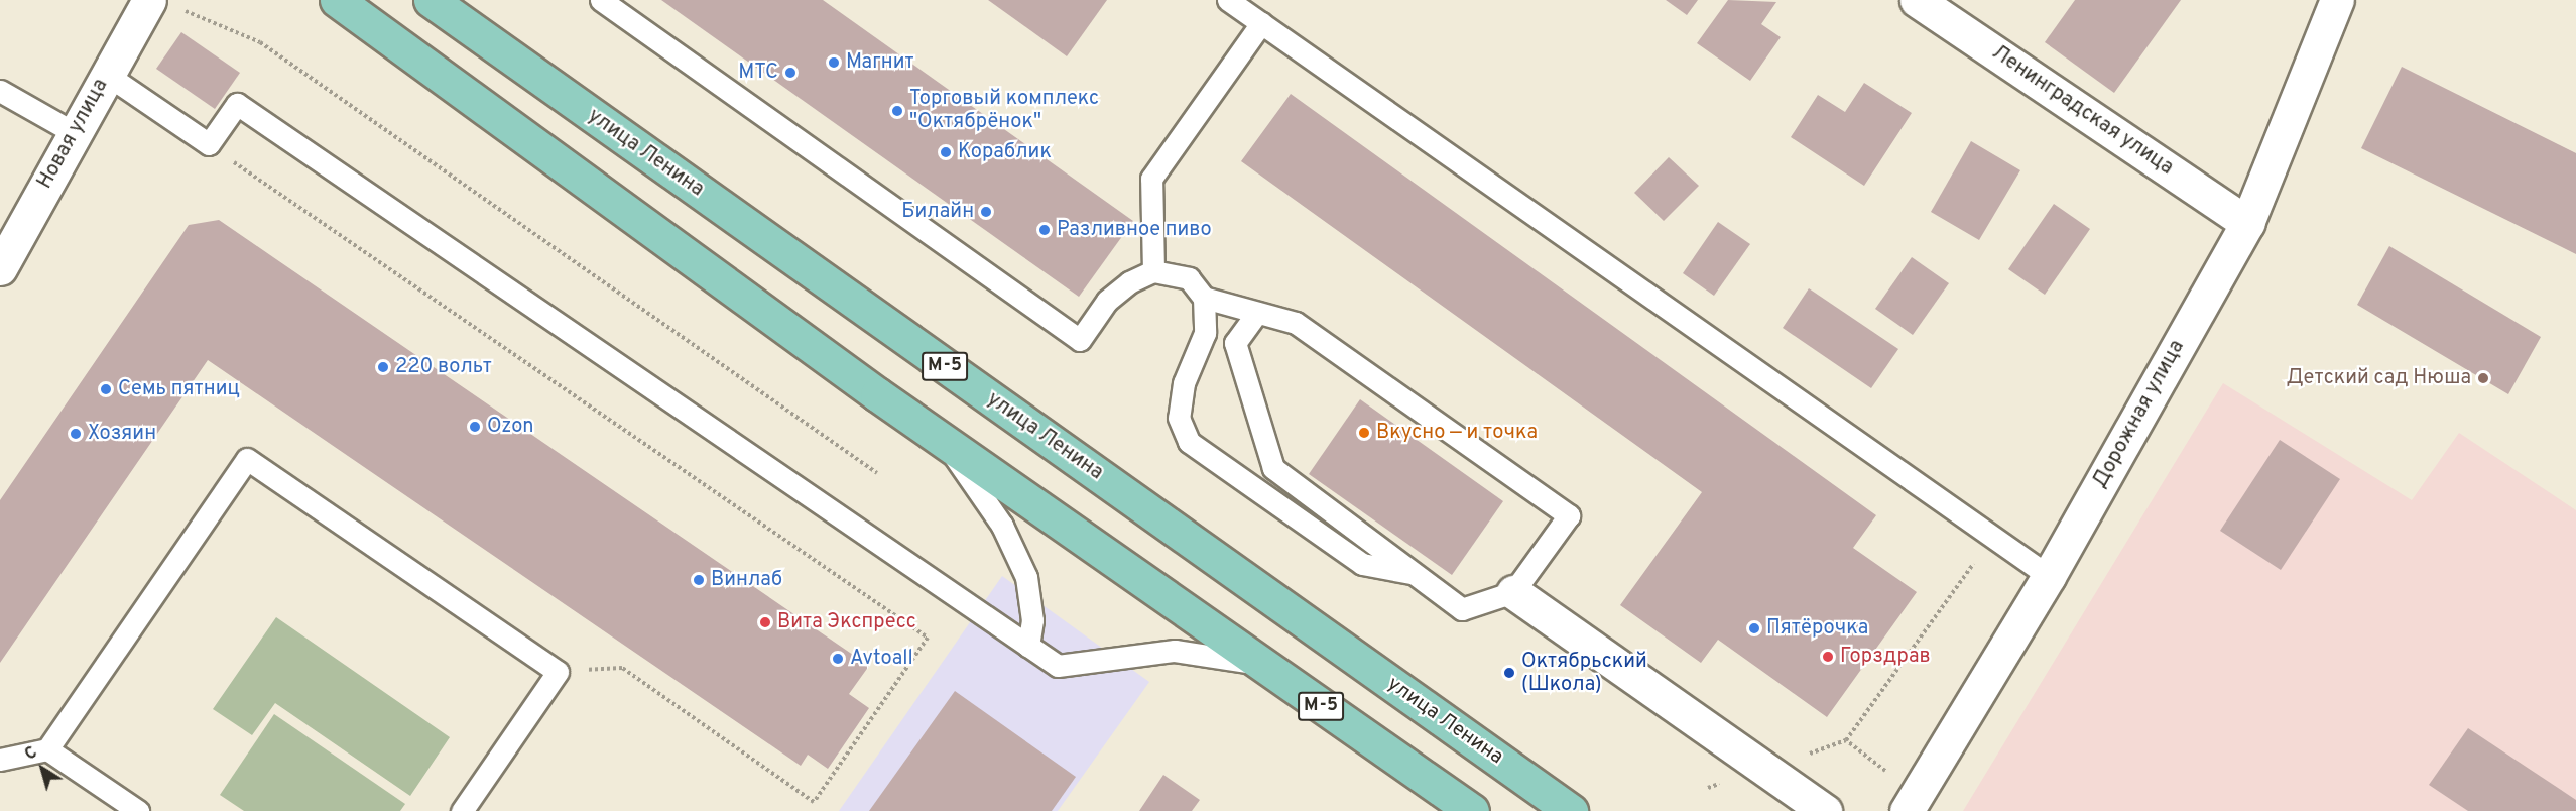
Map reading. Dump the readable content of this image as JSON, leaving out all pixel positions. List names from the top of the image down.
{
  "streets": {
    "main road": ["улица Ленина", "М-5"],
    "street": ["Ленинградская улица", "Новая улица", "Дорожная улица"]
  },
  "crossings": [
    ["Ленинградская улица", "Дорожная улица"]
  ],
  "places": [
    "Магнит",
    "МТС",
    "Торговый комплекс \"Октябрёнок\"",
    "Кораблик",
    "Билайн",
    "Разливное пиво",
    "220 вольт",
    "Детский сад Нюша",
    "Семь пятниц",
    "Ozon",
    "Вкусно — и точка",
    "Хозяин",
    "Винлаб",
    "Вита Экспресс",
    "Пятёрочка",
    "Горздрав",
    "Avtoall",
    "Октябрьский (Школа)"
  ],
  "north": "top left"
}
